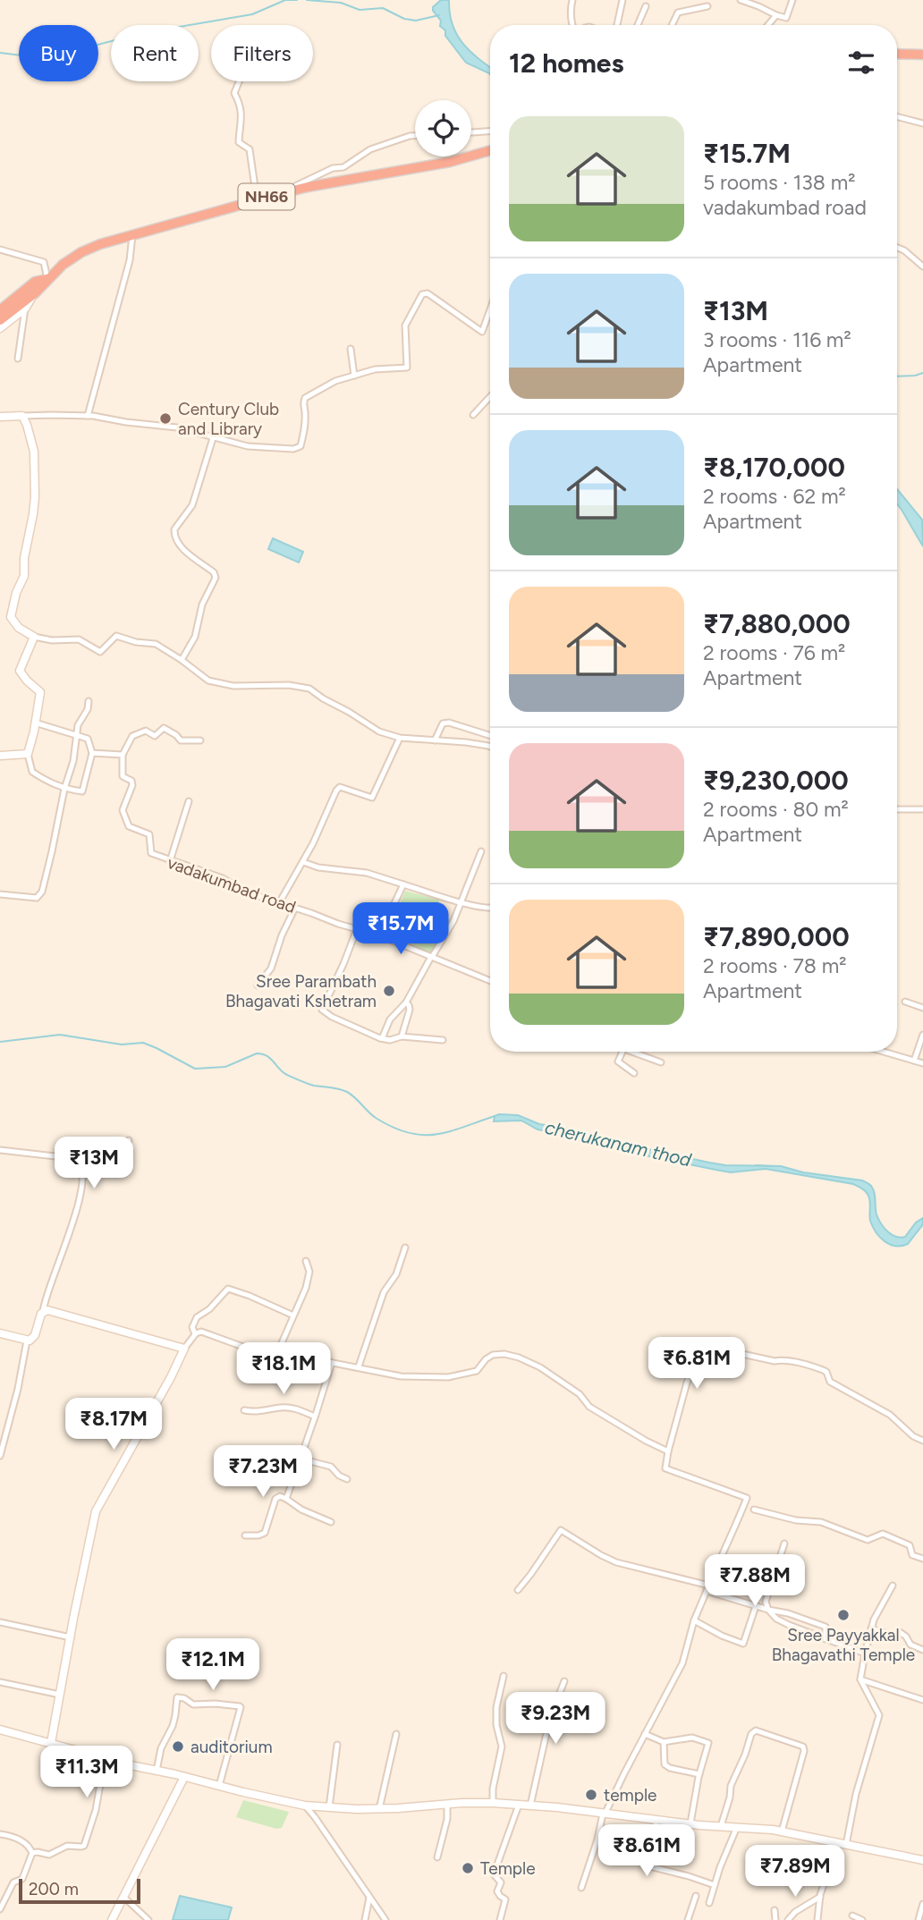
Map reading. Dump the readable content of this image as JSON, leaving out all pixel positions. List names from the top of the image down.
{
  "streets": {
    "highway": ["NH66"],
    "street": ["vadakumbad road"]
  },
  "water": ["cherukanam thod"],
  "places": [
    "Century Club and Library",
    "Sree Parambath Bhagavati Kshetram",
    "Sree Payyakkal Bhagavathi Temple",
    "auditorium",
    "temple",
    "Temple"
  ],
  "scale_bar": "200 m",
  "page": {
    "chip": ["Buy", "Rent", "Filters"],
    "heading": "12 homes",
    "list": [
      {
        "name": "₹15.7M",
        "note": "5 rooms · 138 m² · vadakumbad road"
      },
      {
        "name": "₹13M",
        "note": "3 rooms · 116 m² · Apartment"
      },
      {
        "name": "₹8,170,000",
        "note": "2 rooms · 62 m² · Apartment"
      },
      {
        "name": "₹7,880,000",
        "note": "2 rooms · 76 m² · Apartment"
      },
      {
        "name": "₹9,230,000",
        "note": "2 rooms · 80 m² · Apartment"
      },
      {
        "name": "₹7,890,000",
        "note": "2 rooms · 78 m² · Apartment"
      }
    ],
    "price": [
      "₹15.7M",
      "₹13M",
      "₹6.81M",
      "₹18.1M",
      "₹8.17M",
      "₹7.23M",
      "₹7.88M",
      "₹12.1M",
      "₹9.23M",
      "₹11.3M",
      "₹8.61M",
      "₹7.89M"
    ],
    "scale": "200 m"
  }
}
